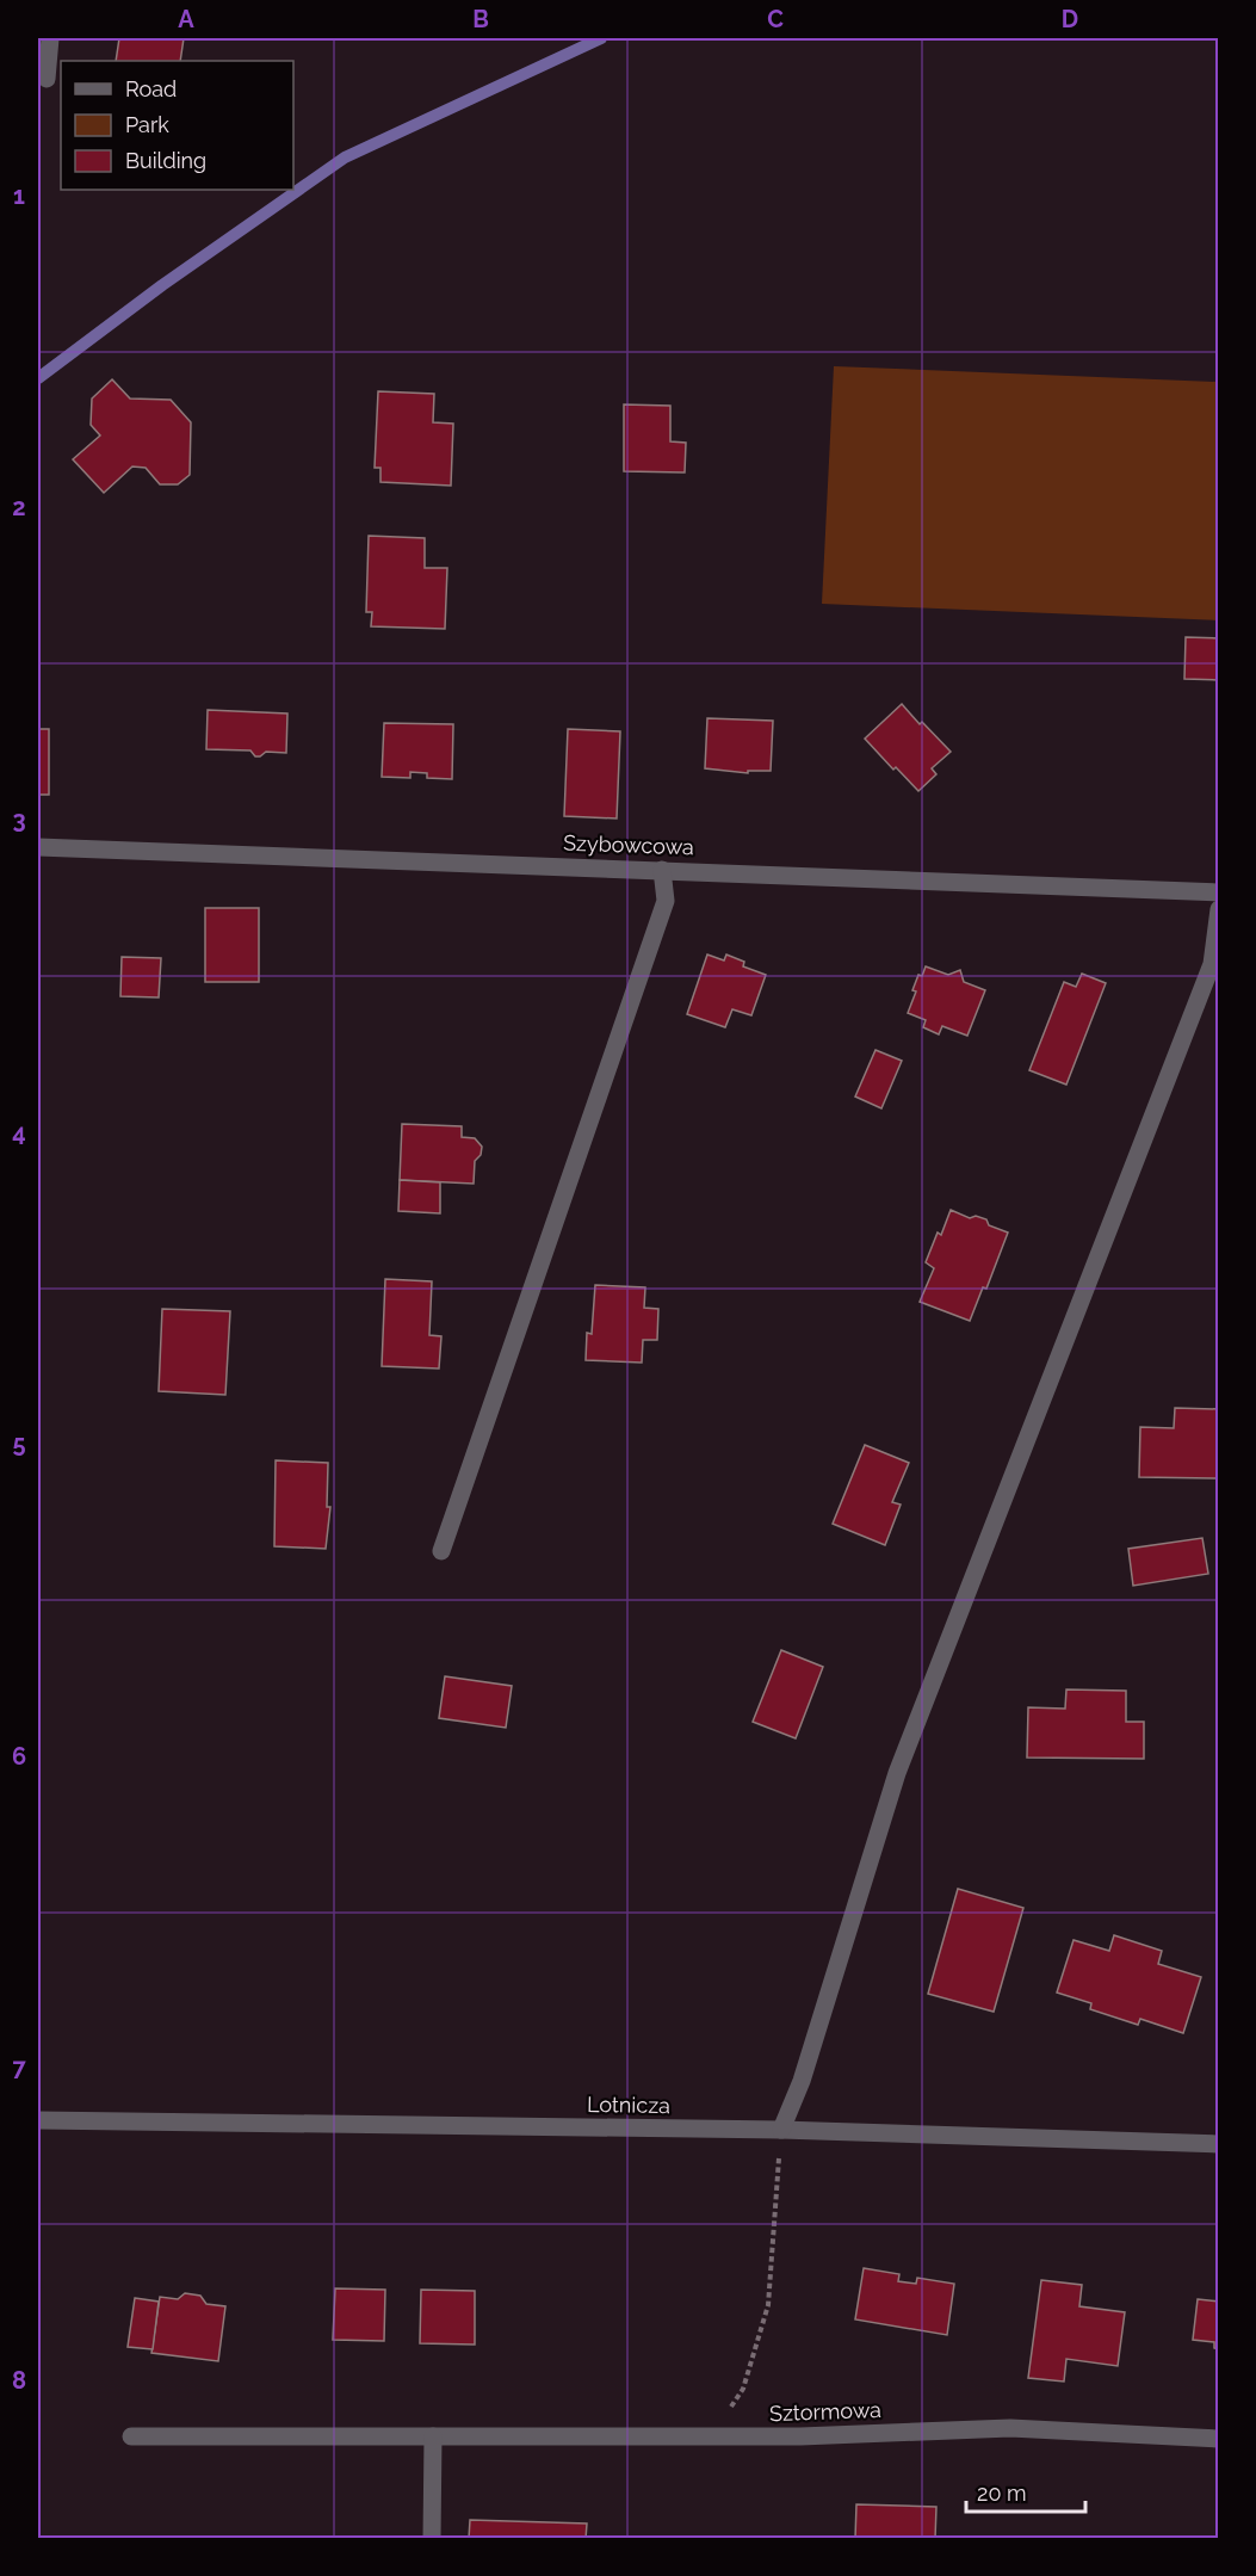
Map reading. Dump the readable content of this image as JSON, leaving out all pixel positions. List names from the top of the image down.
{
  "streets": {
    "street": ["Szybowcowa", "Lotnicza", "Sztormowa"]
  },
  "legend": ["Road", "Park", "Building"],
  "scale_bar": "20 m",
  "grid": {
    "columns": [
      "A",
      "B",
      "C",
      "D"
    ],
    "rows": [
      "1",
      "2",
      "3",
      "4",
      "5",
      "6",
      "7",
      "8"
    ]
  }
}
